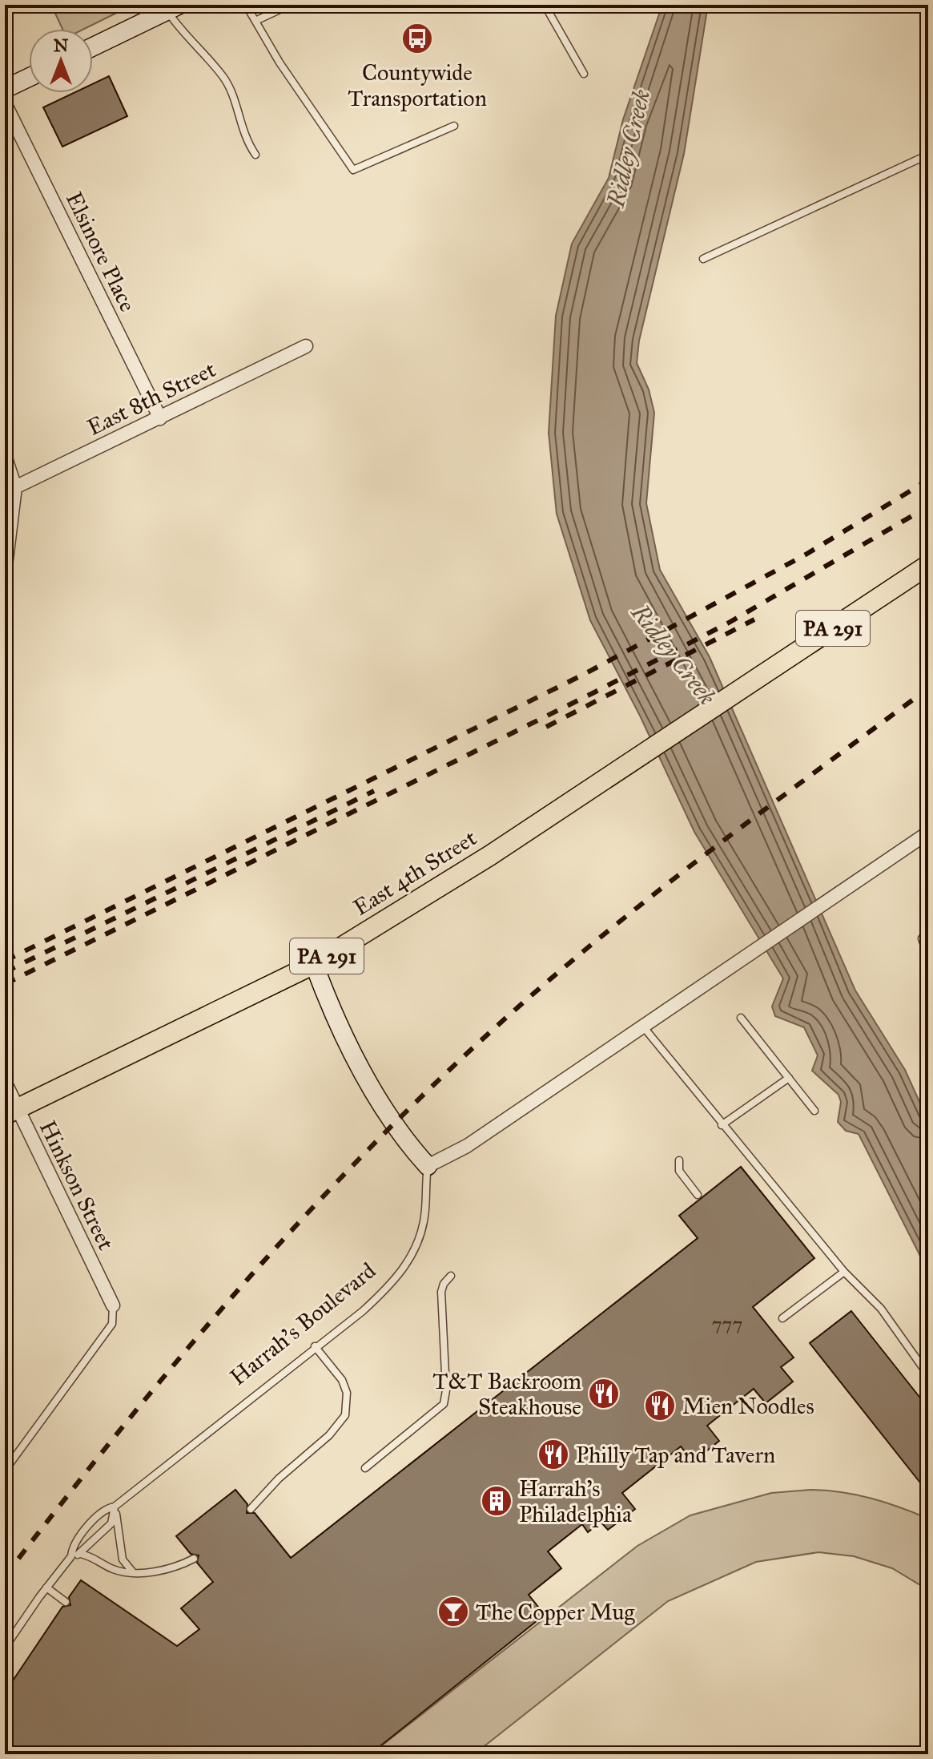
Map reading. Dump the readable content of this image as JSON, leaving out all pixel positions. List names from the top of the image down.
{
  "streets": {
    "main road": ["PA 291", "East 4th Street"],
    "street": ["Elsinore Place", "East 8th Street", "Hinkson Street"],
    "lane": ["Harrah's Boulevard"]
  },
  "crossings": [
    ["Elsinore Place", "East 8th Street"],
    ["East 4th Street", "Hinkson Street"]
  ],
  "water": ["Ridley Creek"],
  "places": {
    "bus stop": ["Countywide Transportation"],
    "restaurant": ["T&T Backroom Steakhouse", "Mien Noodles", "Philly Tap and Tavern"],
    "building": ["Harrah's Philadelphia"],
    "bar": ["The Copper Mug"]
  },
  "house_numbers": ["777"],
  "north": "top"
}
